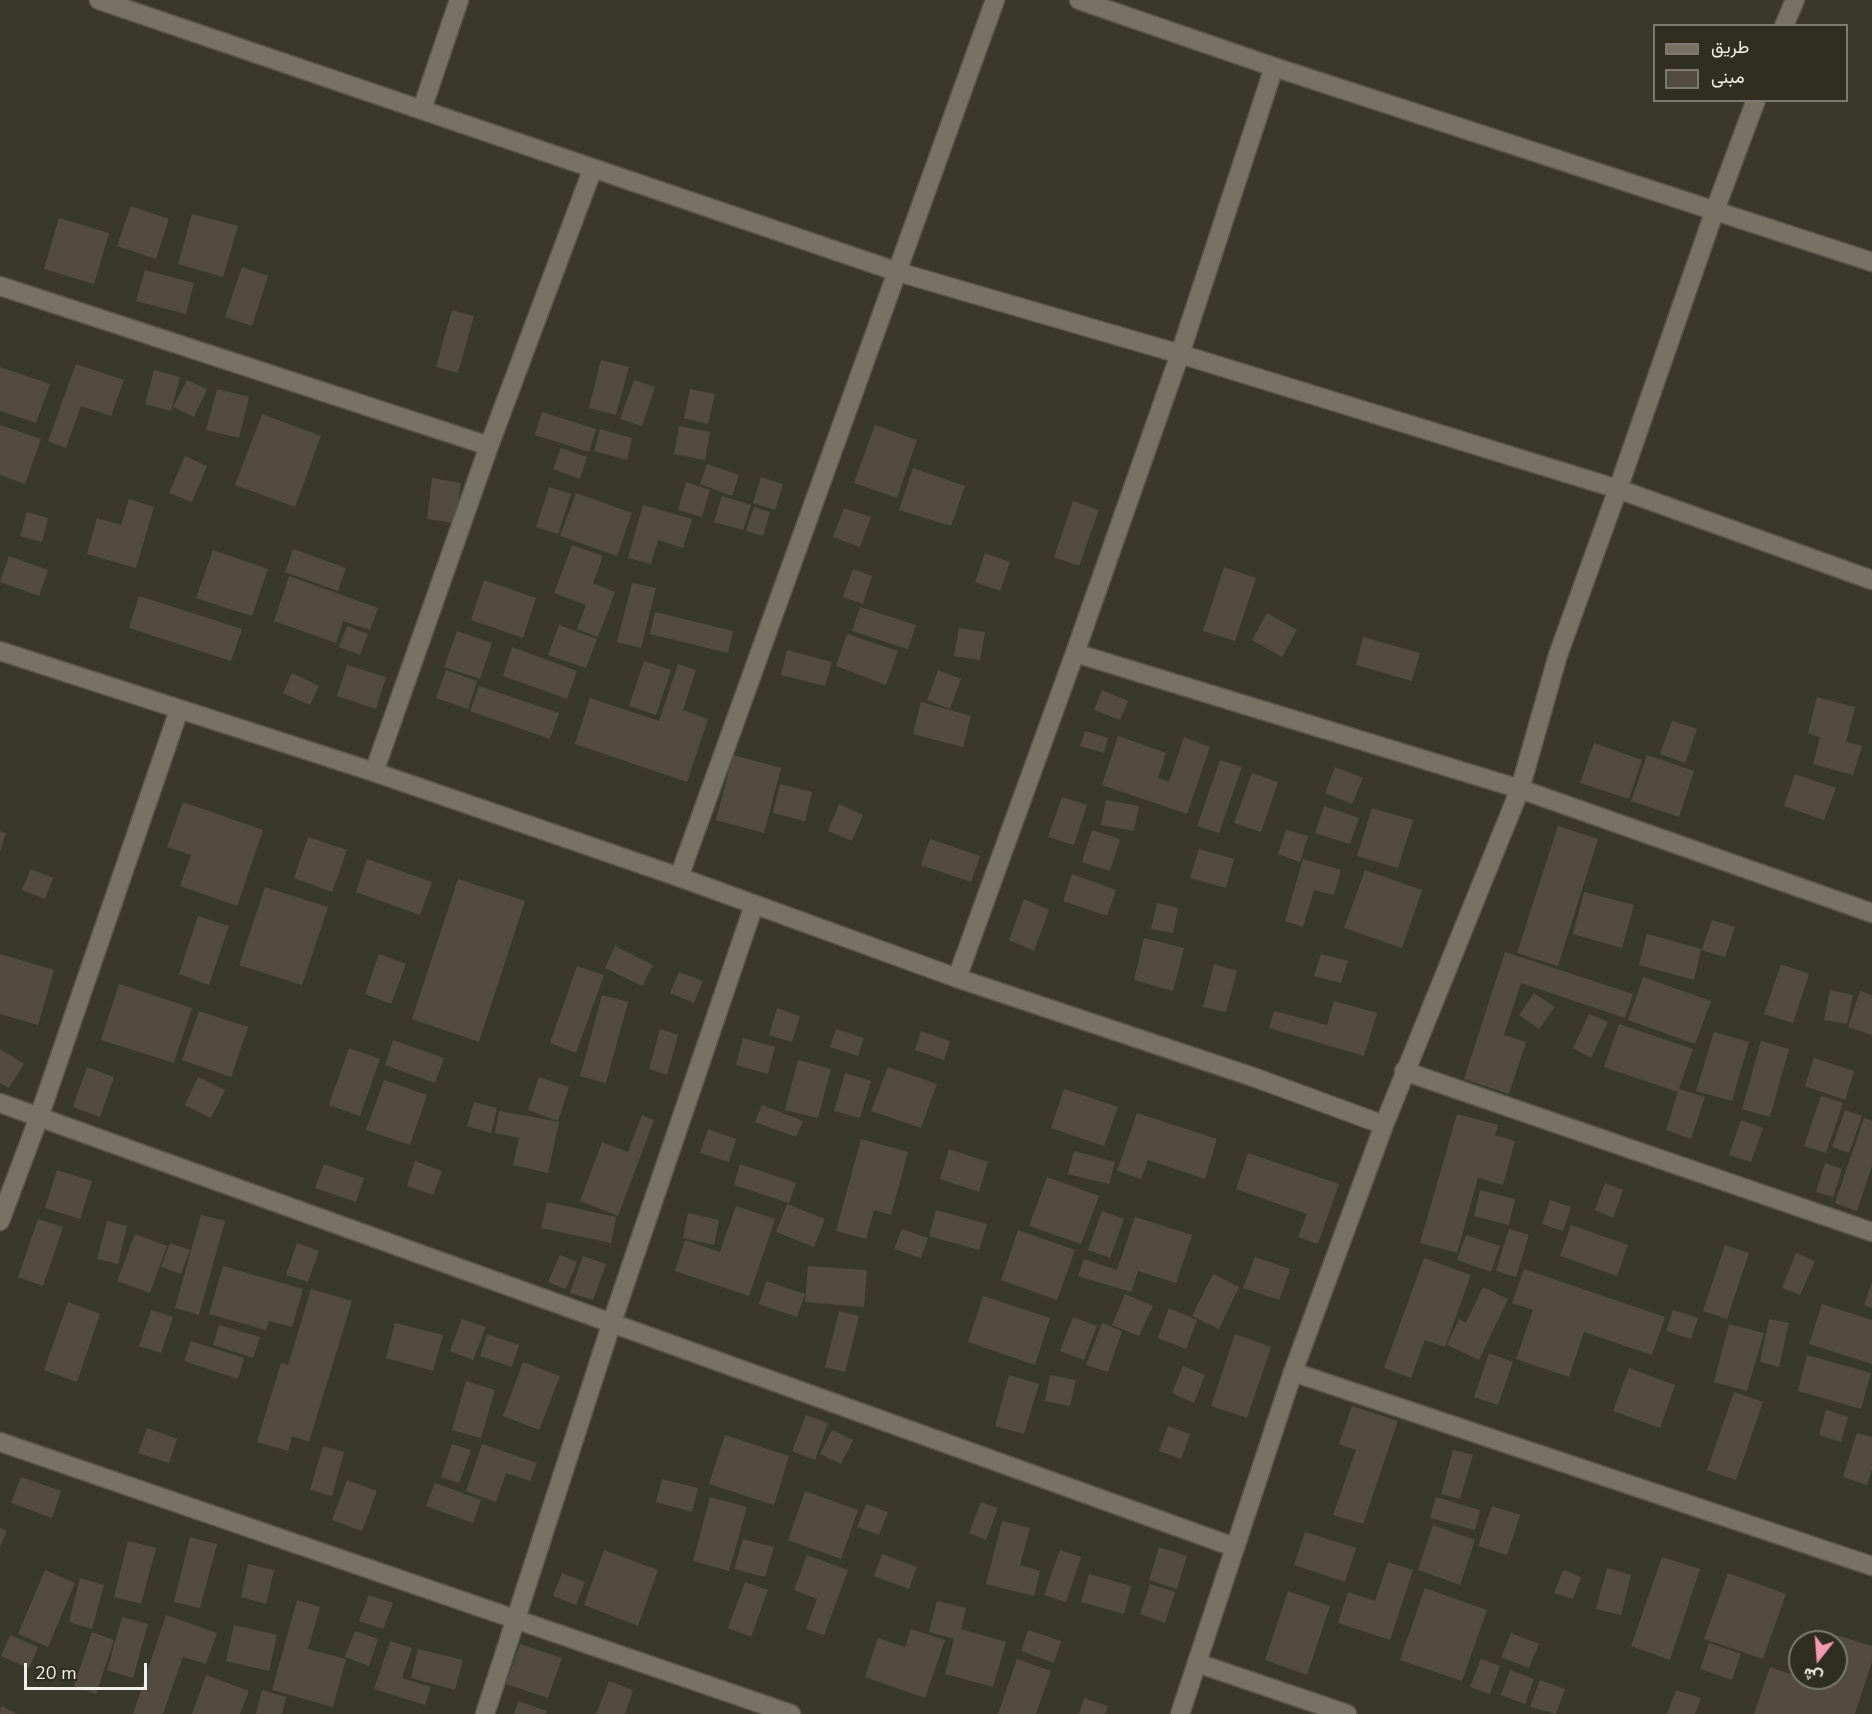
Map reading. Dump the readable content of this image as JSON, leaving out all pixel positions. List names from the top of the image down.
{
  "legend": ["طريق", "مبنى"],
  "scale_bar": "20 m",
  "north": "bottom"
}
